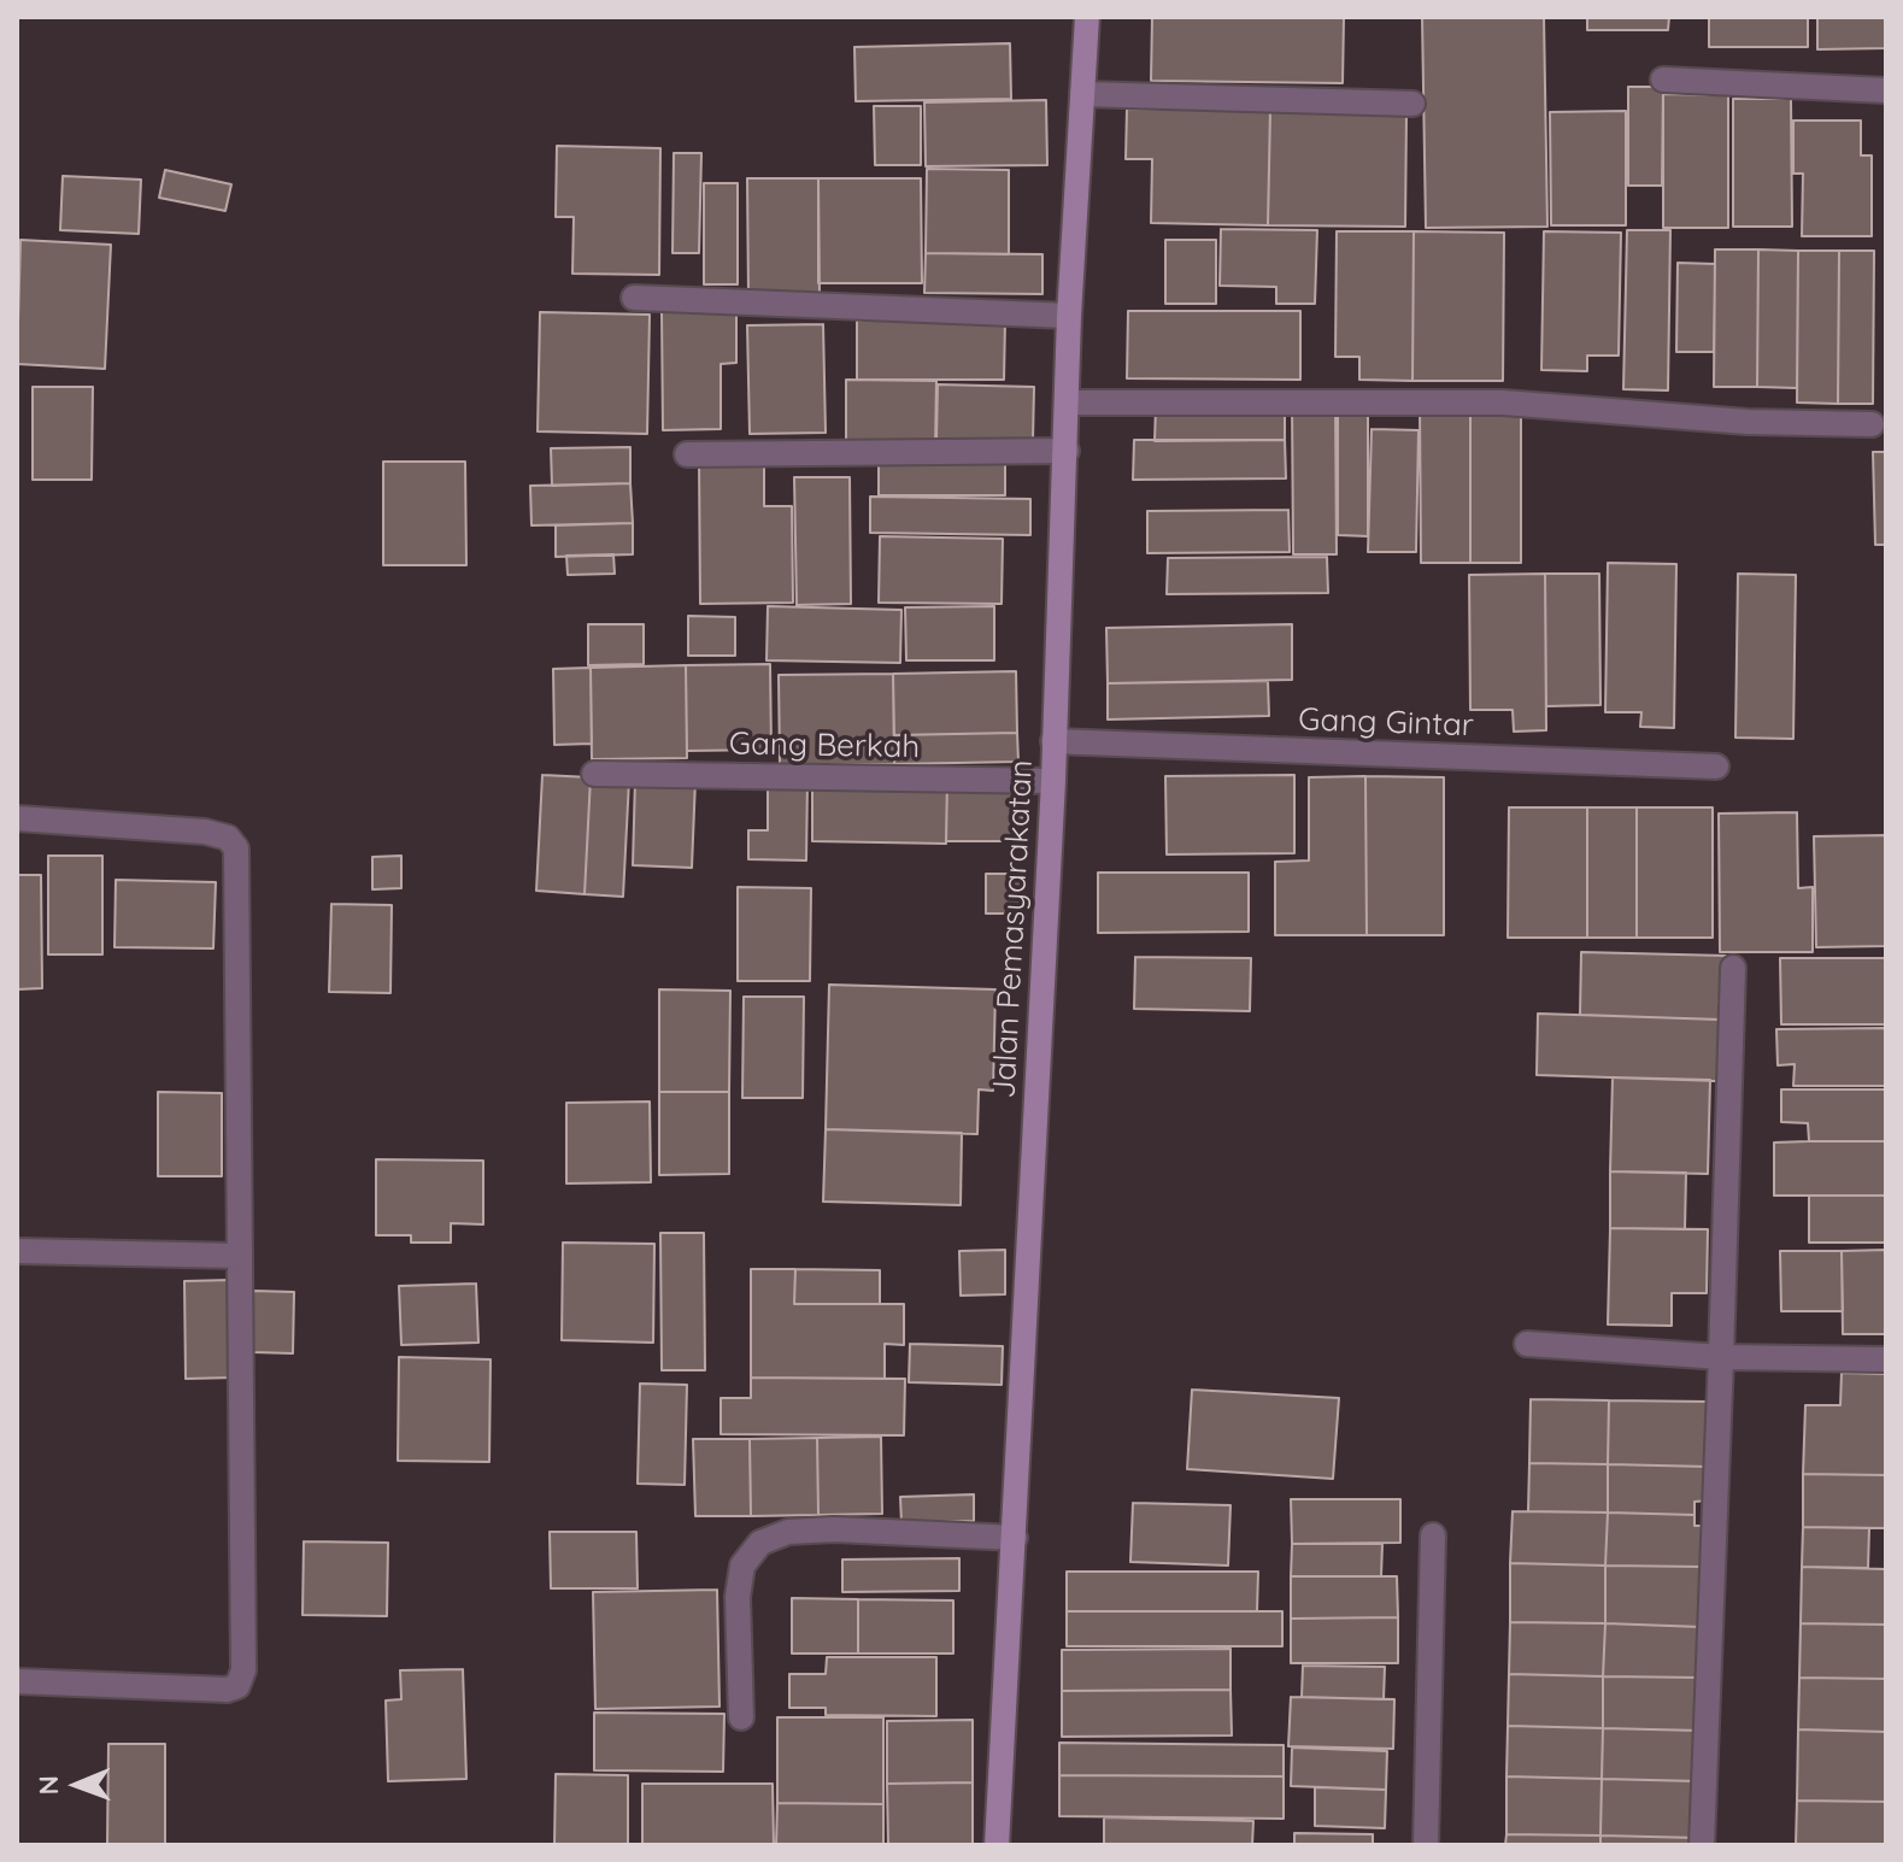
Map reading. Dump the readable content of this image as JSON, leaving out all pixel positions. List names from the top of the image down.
{
  "streets": {
    "street": ["Gang Gintar", "Gang Berkah", "Jalan Pemasyarakatan"]
  },
  "crossings": [
    ["Gang Gintar", "Jalan Pemasyarakatan"],
    ["Gang Berkah", "Jalan Pemasyarakatan"]
  ],
  "north": "left"
}
